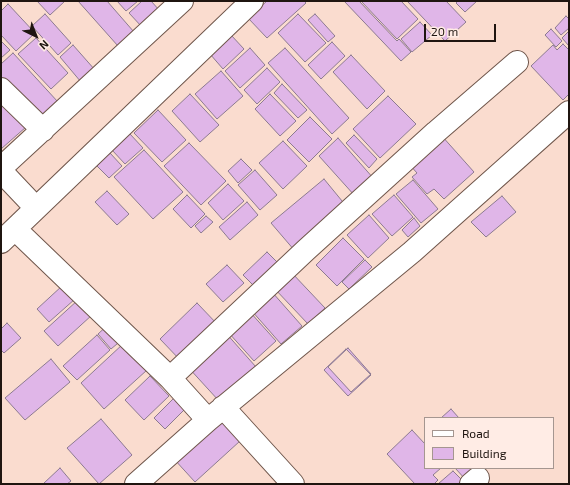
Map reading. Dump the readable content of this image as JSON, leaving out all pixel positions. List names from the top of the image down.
{
  "legend": ["Road", "Building"],
  "scale_bar": "20 m",
  "north": "bottom right"
}
